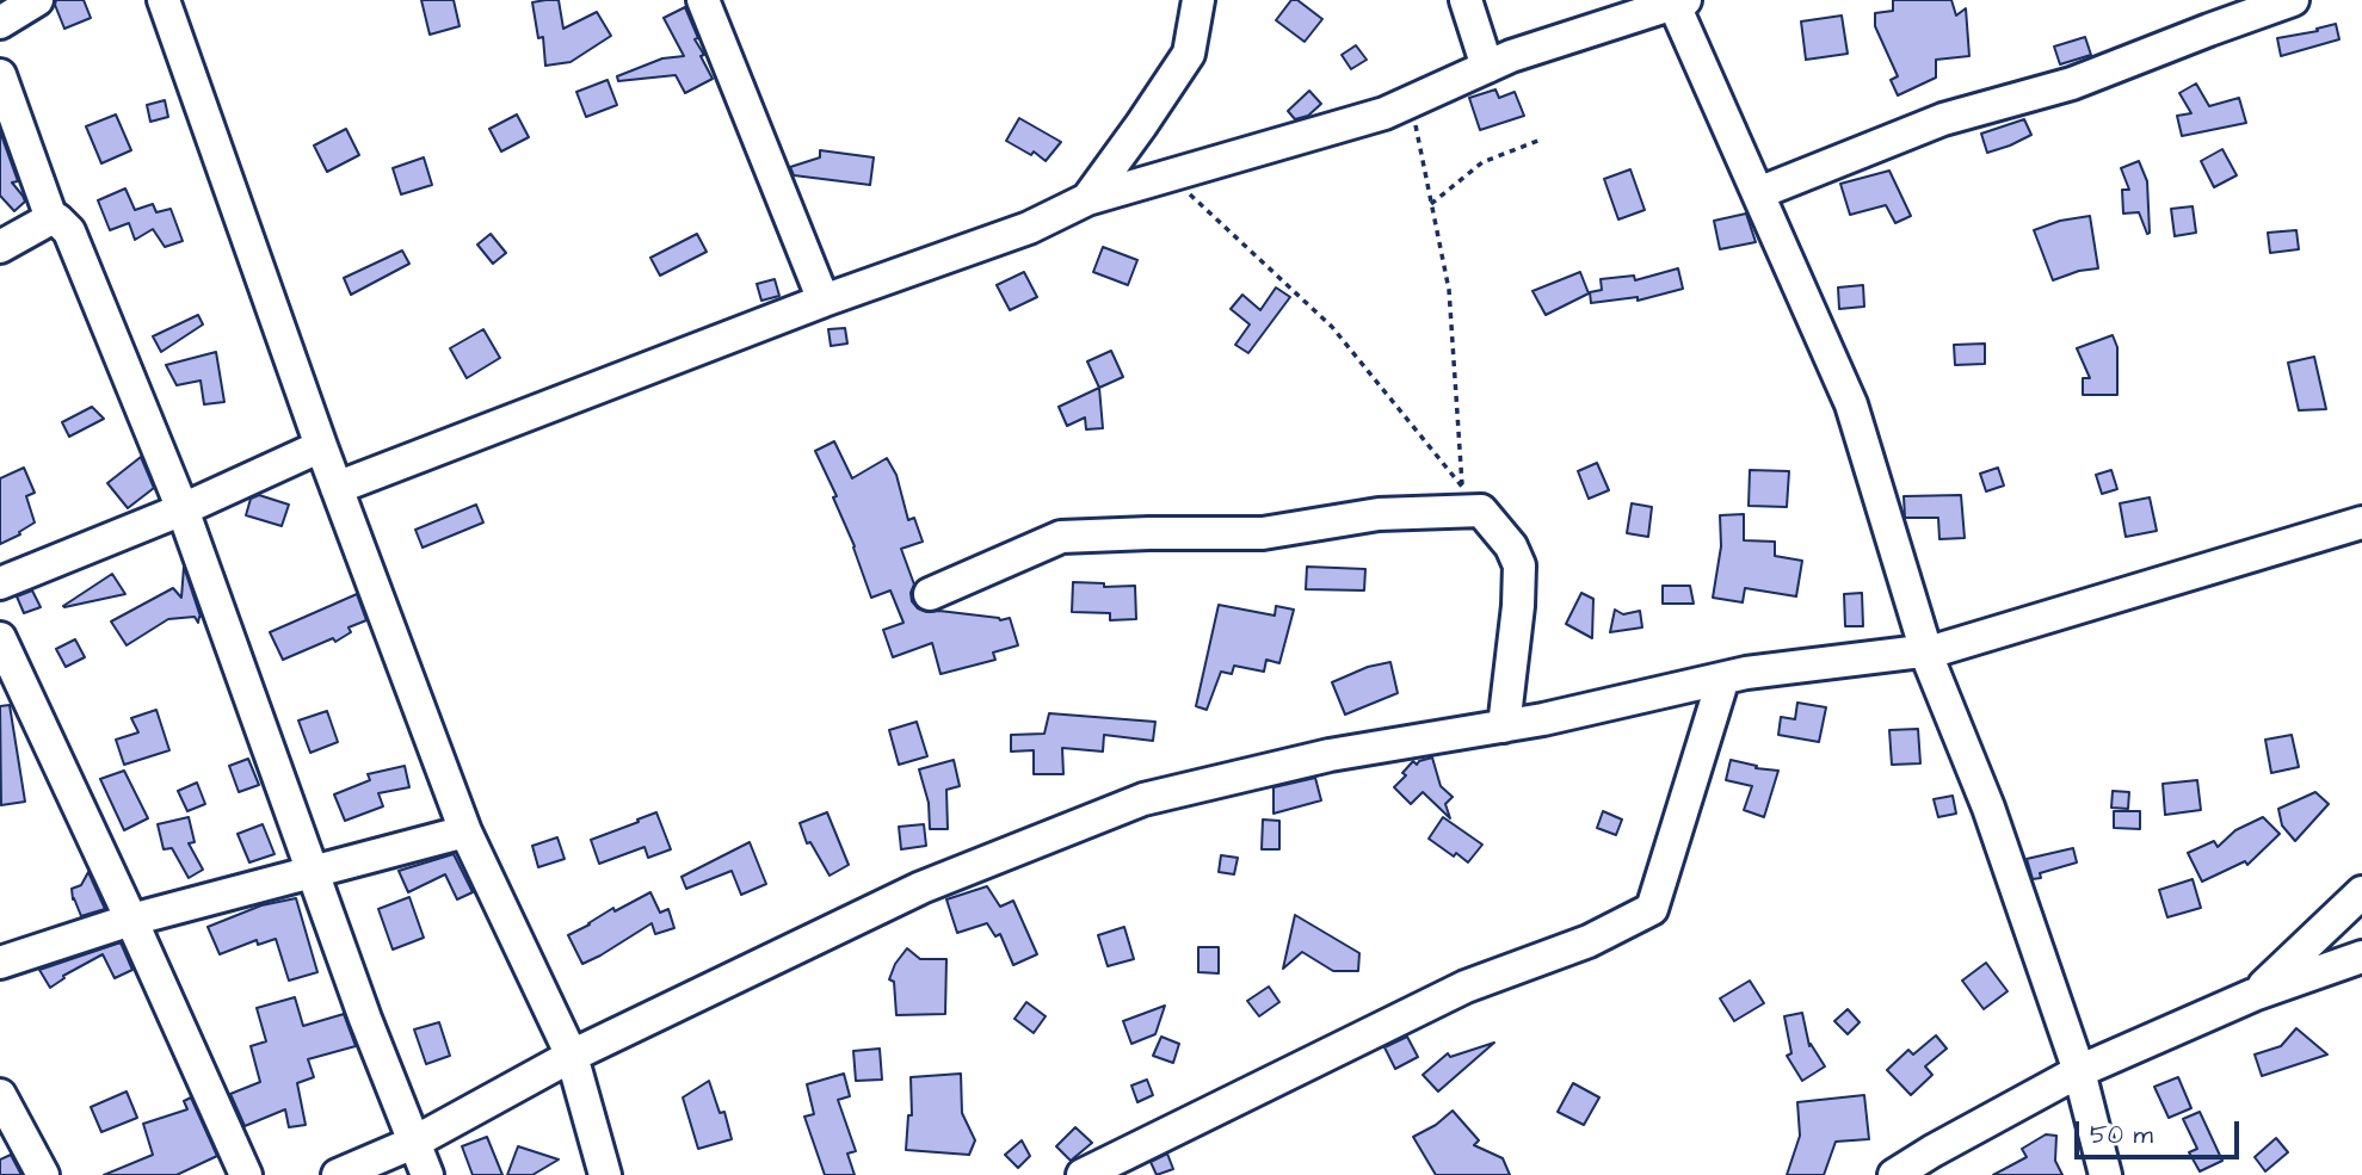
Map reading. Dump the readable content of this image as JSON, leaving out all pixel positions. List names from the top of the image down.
{
  "scale_bar": "50 m"
}
